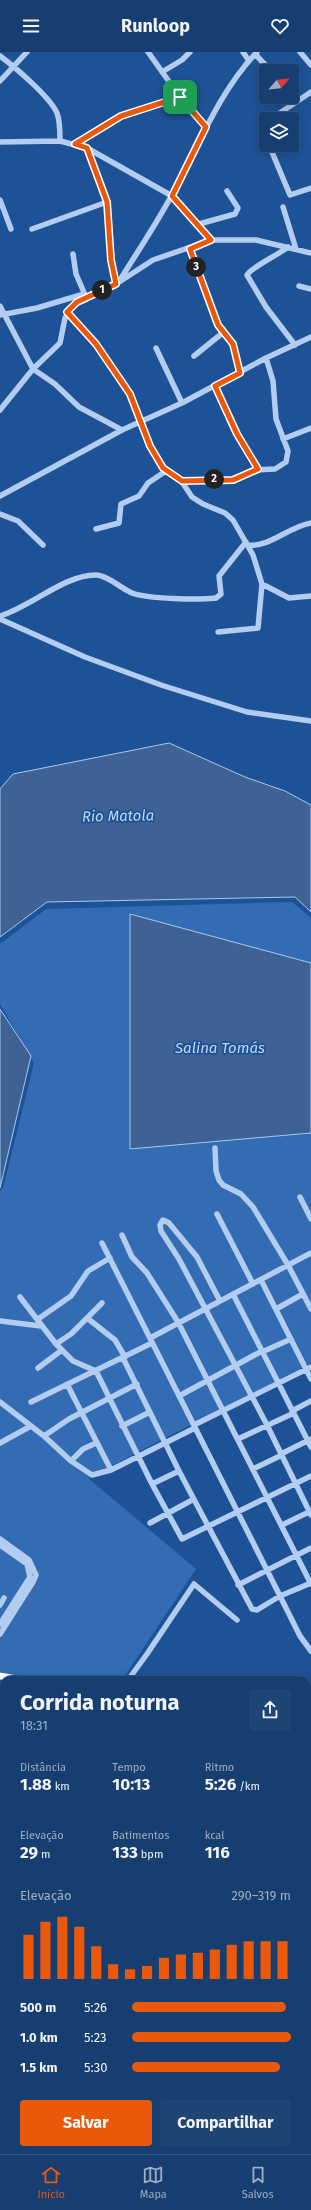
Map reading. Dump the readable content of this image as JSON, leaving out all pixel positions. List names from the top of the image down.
{
  "water": ["Rio Matola", "Salina Tomás"],
  "north": "top right",
  "page": {
    "header": "Runloop",
    "pins": ["3", "1", "2"],
    "heading": ["Corrida noturna", "18:31"],
    "stats": [
      ["Distância", "1.88 km"],
      ["Tempo", "10:13"],
      ["Ritmo", "5:26 /km"],
      ["Elevação", "29 m"],
      ["Batimentos", "133 bpm"],
      ["kcal", "116"]
    ],
    "chart": ["Elevação", "290–319 m"],
    "list": [
      {
        "name": "500 m",
        "note": "5:26"
      },
      {
        "name": "1.0 km",
        "note": "5:23"
      },
      {
        "name": "1.5 km",
        "note": "5:30"
      }
    ],
    "buttons": ["Salvar", "Compartilhar"],
    "tabs": ["Início", "Mapa", "Salvos"]
  }
}
